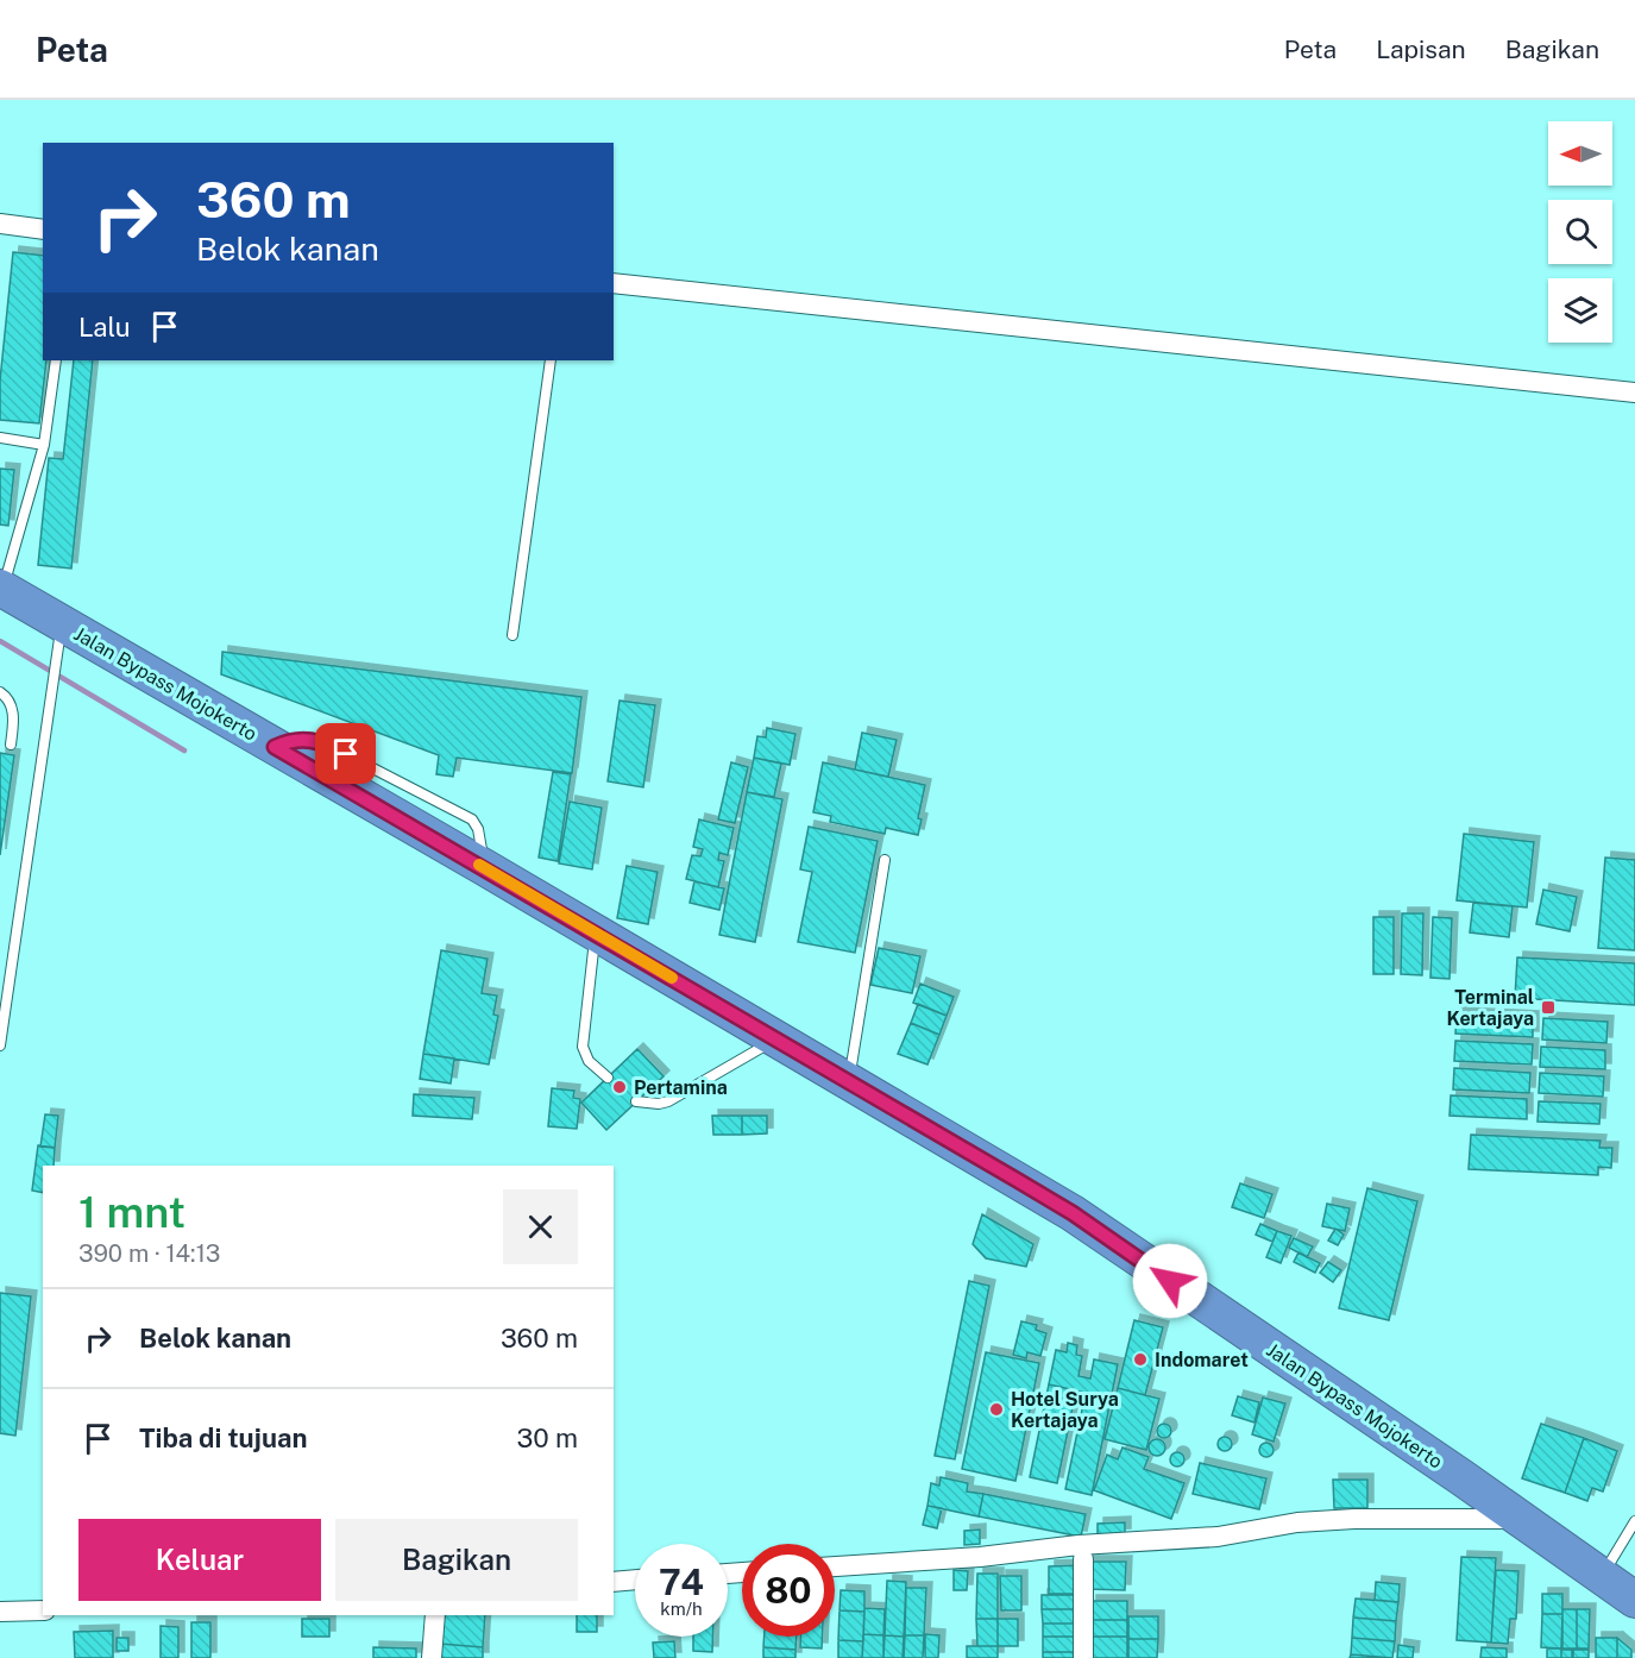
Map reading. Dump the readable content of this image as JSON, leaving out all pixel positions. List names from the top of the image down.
{
  "streets": {
    "highway": ["Jalan Bypass Mojokerto"]
  },
  "places": {
    "transit": ["Terminal Kertajaya"],
    "other": ["Pertamina", "Indomaret", "Hotel Surya Kertajaya"]
  },
  "north": "left",
  "page": {
    "header": "Peta",
    "nav": ["Peta", "Lapisan", "Bagikan"],
    "turn": ["360 m", "Belok kanan"],
    "then": "Lalu",
    "heading": ["1 mnt", "390 m · 14:13"],
    "list": [
      {
        "name": "Belok kanan",
        "value": "360 m"
      },
      {
        "name": "Tiba di tujuan",
        "value": "30 m"
      }
    ],
    "buttons": ["Keluar", "Bagikan"],
    "speed": "74 km/h",
    "limit": "80"
  }
}
